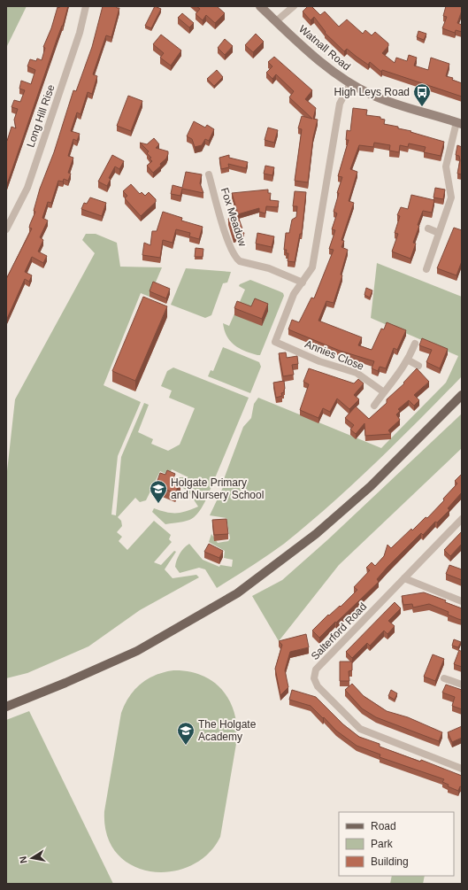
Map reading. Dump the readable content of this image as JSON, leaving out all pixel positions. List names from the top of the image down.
{
  "streets": {
    "main road": ["Watnall Road"],
    "street": [
      "Long Hill Rise",
      "Fox Meadow",
      "Annies Close",
      "Salterford Road"
    ]
  },
  "crossings": [
    ["Fox Meadow", "Annies Close"]
  ],
  "places": {
    "bus stop": ["High Leys Road"],
    "school or university": ["Holgate Primary and Nursery School", "The Holgate Academy"]
  },
  "legend": ["Road", "Park", "Building"],
  "north": "left"
}
